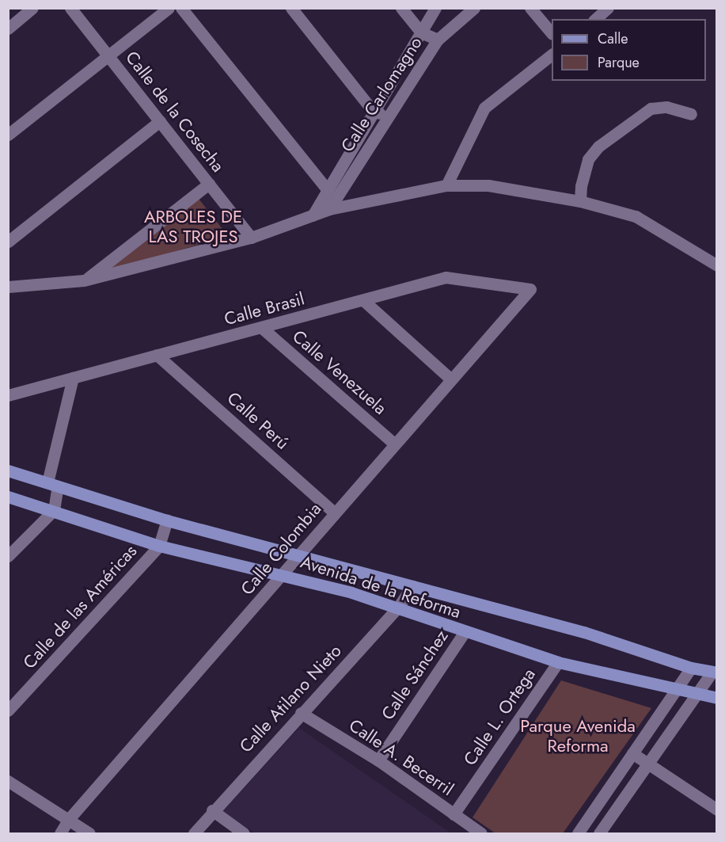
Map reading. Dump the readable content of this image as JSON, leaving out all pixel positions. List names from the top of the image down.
{
  "streets": {
    "main road": ["Avenida de la Reforma"],
    "street": [
      "Calle Carlomagno",
      "Calle de la Cosecha",
      "Calle Brasil",
      "Calle Venezuela",
      "Calle Perú",
      "Calle Colombia",
      "Calle de las Américas",
      "Calle Sánchez",
      "Calle Atilano Nieto",
      "Calle L. Ortega",
      "Calle A. Becerril"
    ]
  },
  "crossings": [
    ["Calle Brasil", "Calle Venezuela"],
    ["Calle Brasil", "Calle Perú"],
    ["Calle Brasil", "Calle Colombia"],
    ["Calle Venezuela", "Calle Colombia"],
    ["Calle Perú", "Calle Colombia"],
    ["Calle Colombia", "Avenida de la Reforma"],
    ["Avenida de la Reforma", "Calle de las Américas"],
    ["Avenida de la Reforma", "Calle Sánchez"],
    ["Avenida de la Reforma", "Calle Atilano Nieto"],
    ["Avenida de la Reforma", "Calle L. Ortega"],
    ["Calle Sánchez", "Calle A. Becerril"],
    ["Calle Atilano Nieto", "Calle A. Becerril"],
    ["Calle L. Ortega", "Calle A. Becerril"]
  ],
  "parks": ["ARBOLES DE LAS TROJES", "Parque Avenida Reforma"],
  "legend": ["Calle", "Parque"]
}
